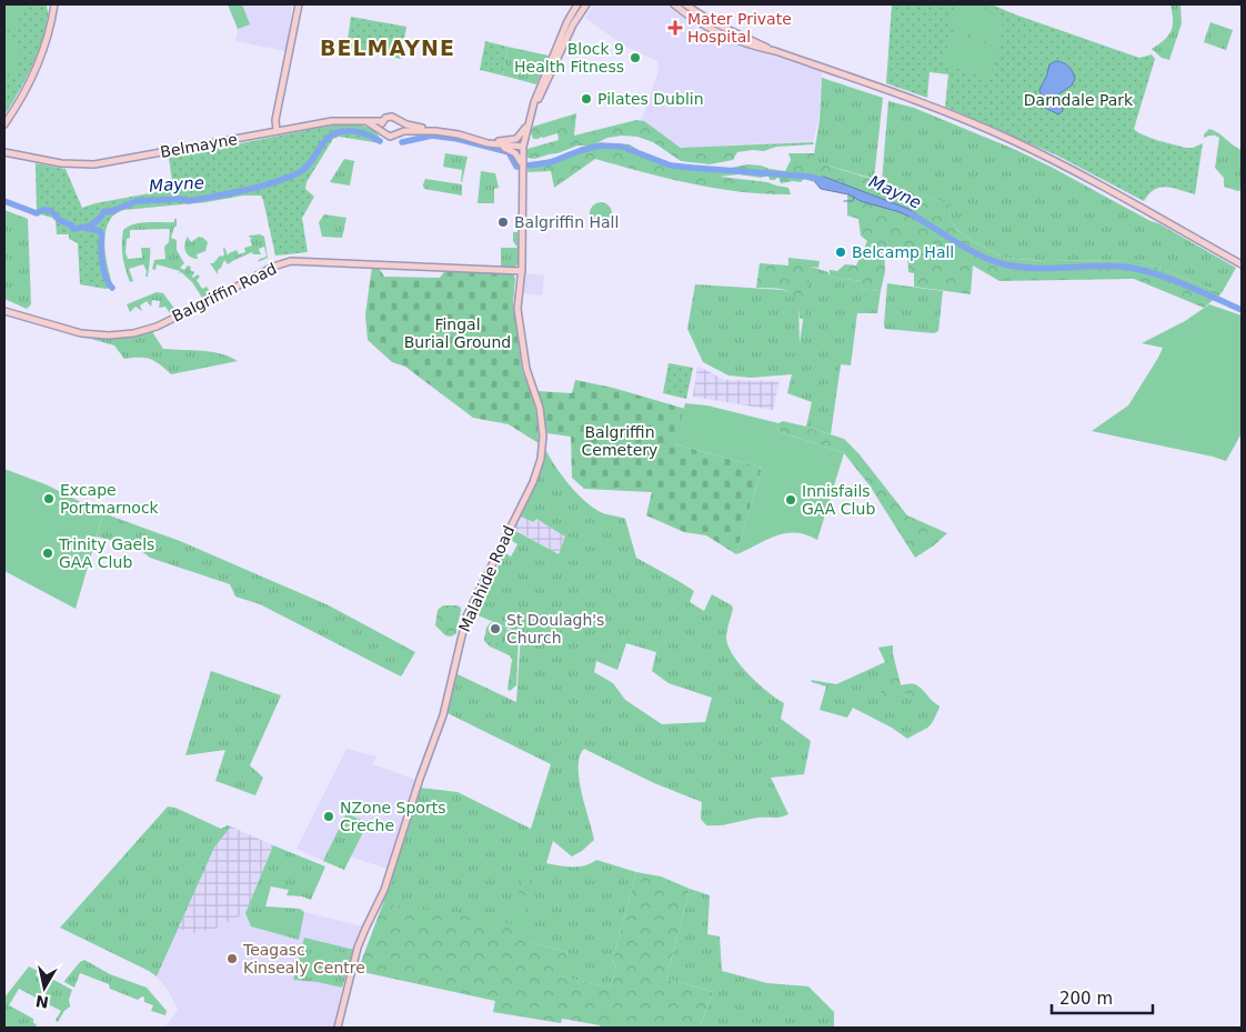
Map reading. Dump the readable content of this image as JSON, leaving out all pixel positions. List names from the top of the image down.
{
  "streets": {
    "main road": ["Belmayne", "Balgriffin Road", "Malahide Road"]
  },
  "crossings": [
    ["Belmayne", "Malahide Road"],
    ["Balgriffin Road", "Malahide Road"]
  ],
  "districts": ["BELMAYNE"],
  "water": ["Mayne"],
  "parks": ["Darndale Park", "Fingal Burial Ground", "Balgriffin Cemetery"],
  "places": {
    "health": ["Mater Private Hospital"],
    "other": [
      "Block 9 Health Fitness",
      "Pilates Dublin",
      "Balgriffin Hall",
      "Belcamp Hall",
      "Excape Portmarnock",
      "Innisfails GAA Club",
      "Trinity Gaels GAA Club",
      "St Doulagh's Church",
      "NZone Sports Creche",
      "Teagasc Kinsealy Centre"
    ]
  },
  "scale_bar": "200 m",
  "north": "bottom"
}
